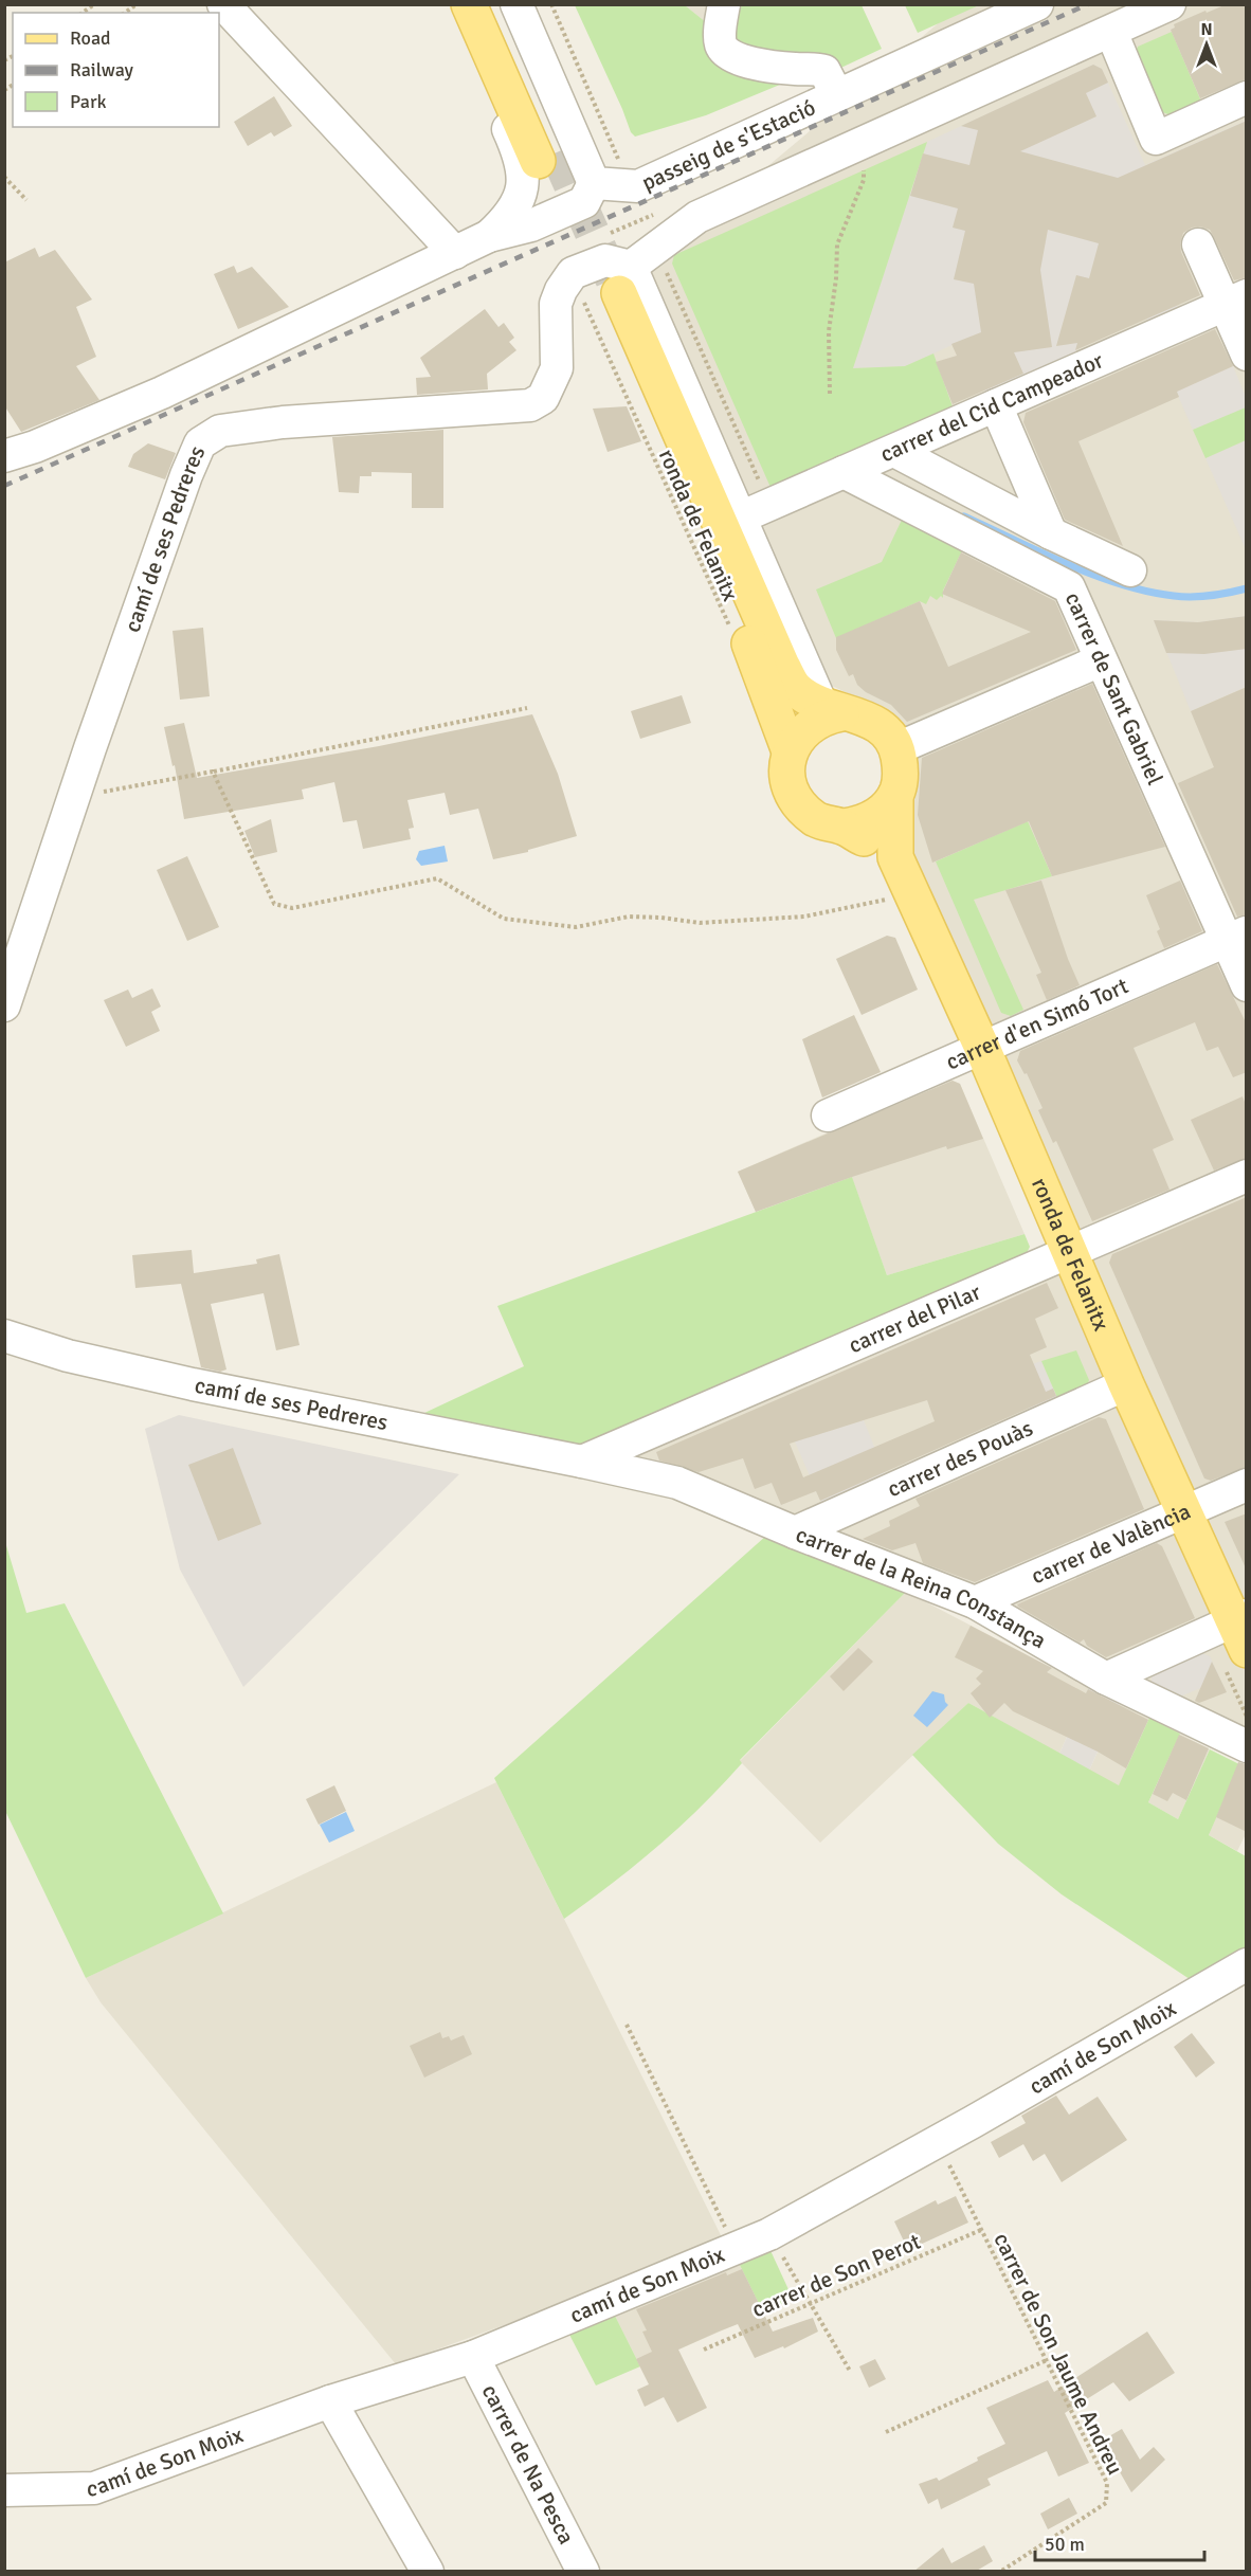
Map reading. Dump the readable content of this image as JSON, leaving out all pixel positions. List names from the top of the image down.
{
  "streets": {
    "main road": ["ronda de Felanitx"],
    "street": [
      "passeig de s'Estació",
      "carrer del Cid Campeador",
      "camí de ses Pedreres",
      "carrer de Sant Gabriel",
      "carrer d'en Simó Tort",
      "carrer del Pilar",
      "carrer des Pouàs",
      "carrer de València",
      "carrer de la Reina Constança",
      "camí de Son Moix",
      "carrer de Na Pesca"
    ],
    "path": ["carrer de Son Perot", "carrer de Son Jaume Andreu"]
  },
  "crossings": [
    ["carrer del Cid Campeador", "carrer de Sant Gabriel"],
    ["ronda de Felanitx", "camí de ses Pedreres"],
    ["ronda de Felanitx", "carrer d'en Simó Tort"],
    ["ronda de Felanitx", "carrer del Pilar"],
    ["ronda de Felanitx", "carrer des Pouàs"],
    ["ronda de Felanitx", "carrer de València"],
    ["camí de ses Pedreres", "carrer del Pilar"],
    ["camí de ses Pedreres", "carrer de la Reina Constança"],
    ["carrer de Sant Gabriel", "carrer d'en Simó Tort"],
    ["carrer del Pilar", "carrer de la Reina Constança"],
    ["carrer des Pouàs", "carrer de la Reina Constança"],
    ["carrer de València", "carrer de la Reina Constança"],
    ["camí de Son Moix", "carrer de Son Jaume Andreu"],
    ["camí de Son Moix", "carrer de Na Pesca"],
    ["carrer de Son Perot", "carrer de Son Jaume Andreu"]
  ],
  "legend": ["Road", "Railway", "Park"],
  "scale_bar": "50 m",
  "north": "top"
}
